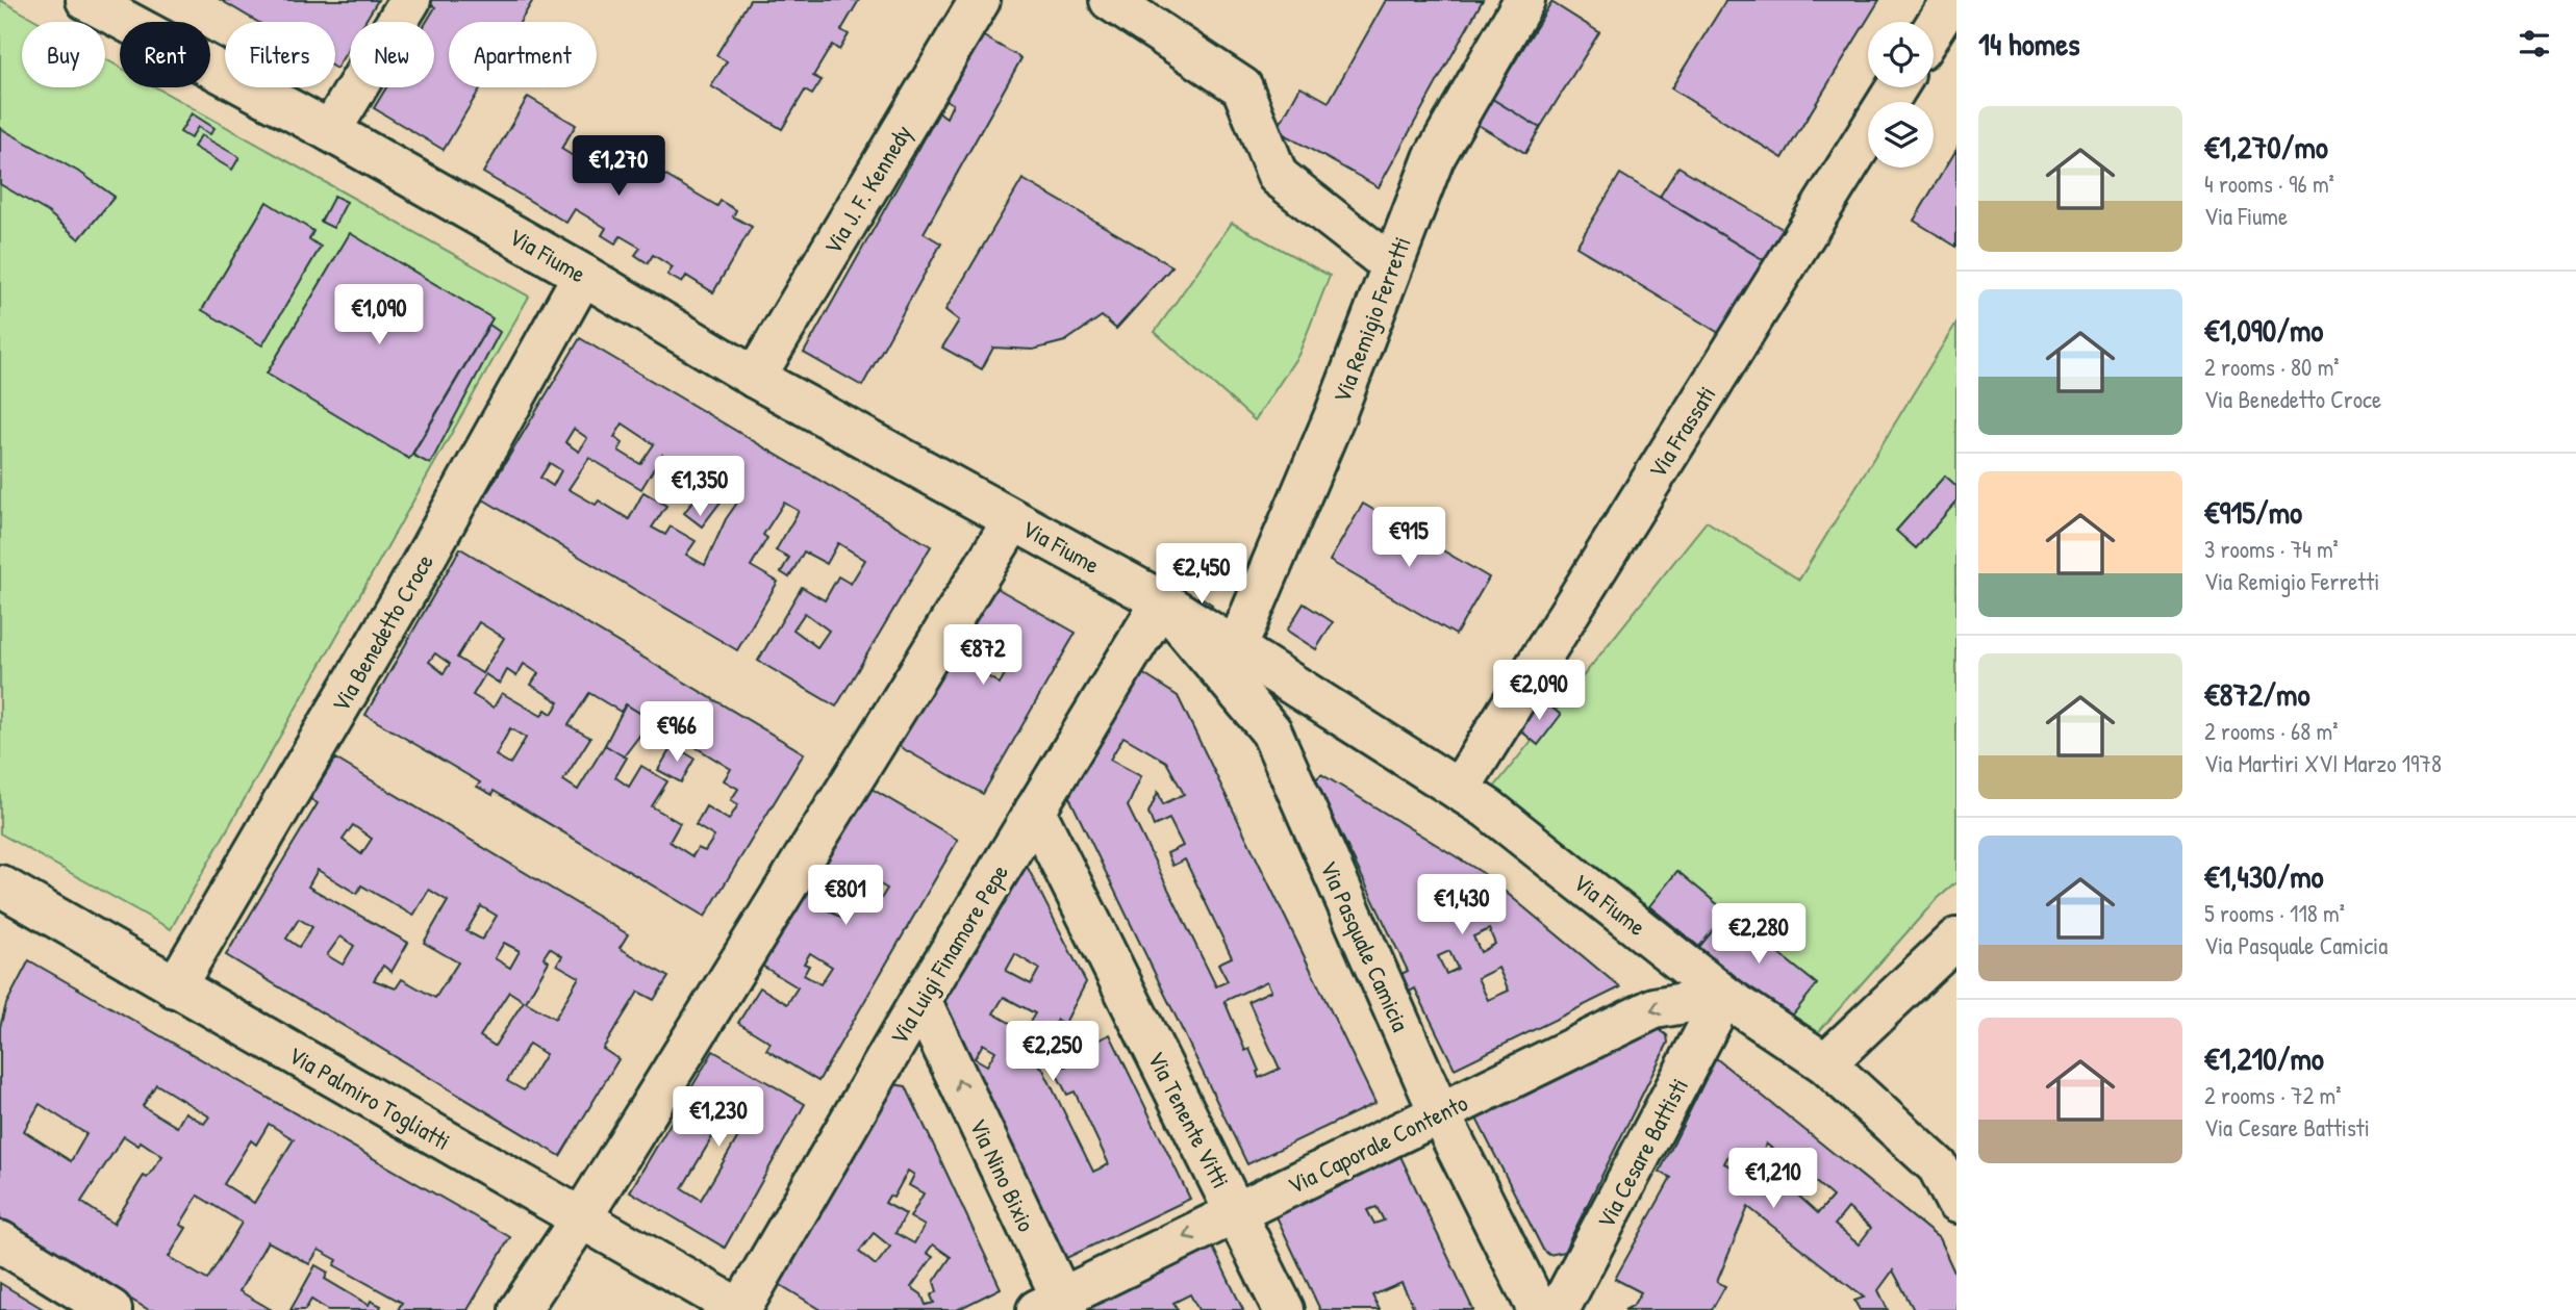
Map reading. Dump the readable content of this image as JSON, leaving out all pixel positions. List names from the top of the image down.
{
  "streets": {
    "street": [
      "Via J. F. Kennedy",
      "Via Fiume",
      "Via Remigio Ferretti",
      "Via Frassati",
      "Via Benedetto Croce",
      "Via Pasquale Camicia",
      "Via Luigi Finamore Pepe",
      "Via Palmiro Togliatti",
      "Via Tenente Vitti",
      "Via Caporale Contento",
      "Via Cesare Battisti",
      "Via Nino Bixio"
    ]
  },
  "crossings": [
    ["Via J. F. Kennedy", "Via Fiume"],
    ["Via Fiume", "Via Remigio Ferretti"],
    ["Via Fiume", "Via Frassati"],
    ["Via Fiume", "Via Benedetto Croce"],
    ["Via Fiume", "Via Pasquale Camicia"],
    ["Via Fiume", "Via Luigi Finamore Pepe"],
    ["Via Fiume", "Via Caporale Contento"],
    ["Via Fiume", "Via Cesare Battisti"],
    ["Via Benedetto Croce", "Via Palmiro Togliatti"],
    ["Via Pasquale Camicia", "Via Luigi Finamore Pepe"],
    ["Via Pasquale Camicia", "Via Caporale Contento"],
    ["Via Luigi Finamore Pepe", "Via Palmiro Togliatti"],
    ["Via Luigi Finamore Pepe", "Via Tenente Vitti"],
    ["Via Luigi Finamore Pepe", "Via Nino Bixio"],
    ["Via Tenente Vitti", "Via Caporale Contento"],
    ["Via Caporale Contento", "Via Cesare Battisti"],
    ["Via Caporale Contento", "Via Nino Bixio"]
  ],
  "one_way": ["Via Caporale Contento", "Via Nino Bixio"],
  "page": {
    "heading": "14 homes",
    "chip": [
      "Buy",
      "Rent",
      "Filters",
      "New",
      "Apartment"
    ],
    "list": [
      {
        "name": "€1,270/mo",
        "note": "4 rooms · 96 m² · Via Fiume"
      },
      {
        "name": "€1,090/mo",
        "note": "2 rooms · 80 m² · Via Benedetto Croce"
      },
      {
        "name": "€915/mo",
        "note": "3 rooms · 74 m² · Via Remigio Ferretti"
      },
      {
        "name": "€872/mo",
        "note": "2 rooms · 68 m² · Via Martiri XVI Marzo 1978"
      },
      {
        "name": "€1,430/mo",
        "note": "5 rooms · 118 m² · Via Pasquale Camicia"
      },
      {
        "name": "€1,210/mo",
        "note": "2 rooms · 72 m² · Via Cesare Battisti"
      }
    ],
    "price": [
      "€1,270",
      "€1,090",
      "€1,350",
      "€915",
      "€2,450",
      "€872",
      "€2,090",
      "€966",
      "€801",
      "€1,430",
      "€2,280",
      "€2,250",
      "€1,230",
      "€1,210"
    ]
  }
}
